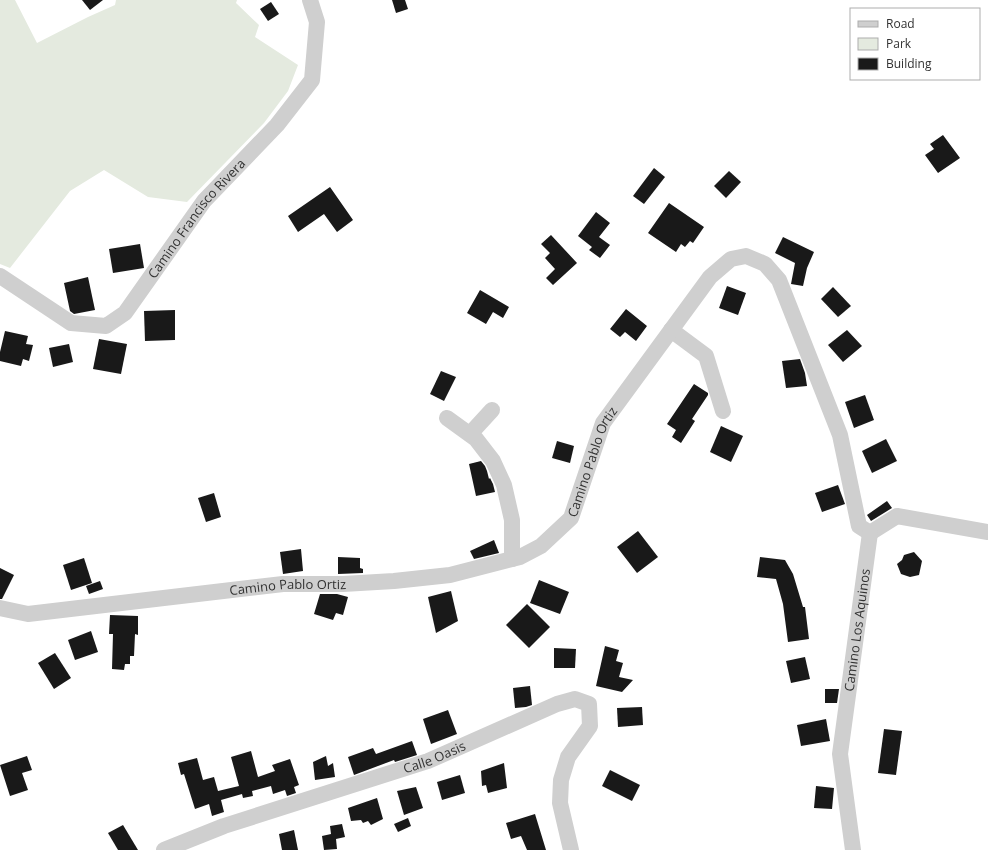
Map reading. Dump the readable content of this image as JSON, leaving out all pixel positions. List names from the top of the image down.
{
  "streets": {
    "street": [
      "Camino Francisco Rivera",
      "Camino Pablo Ortiz",
      "Camino Los Aquinos",
      "Calle Oasis"
    ]
  },
  "crossings": [
    ["Camino Pablo Ortiz", "Camino Los Aquinos"]
  ],
  "legend": ["Road", "Park", "Building"]
}
